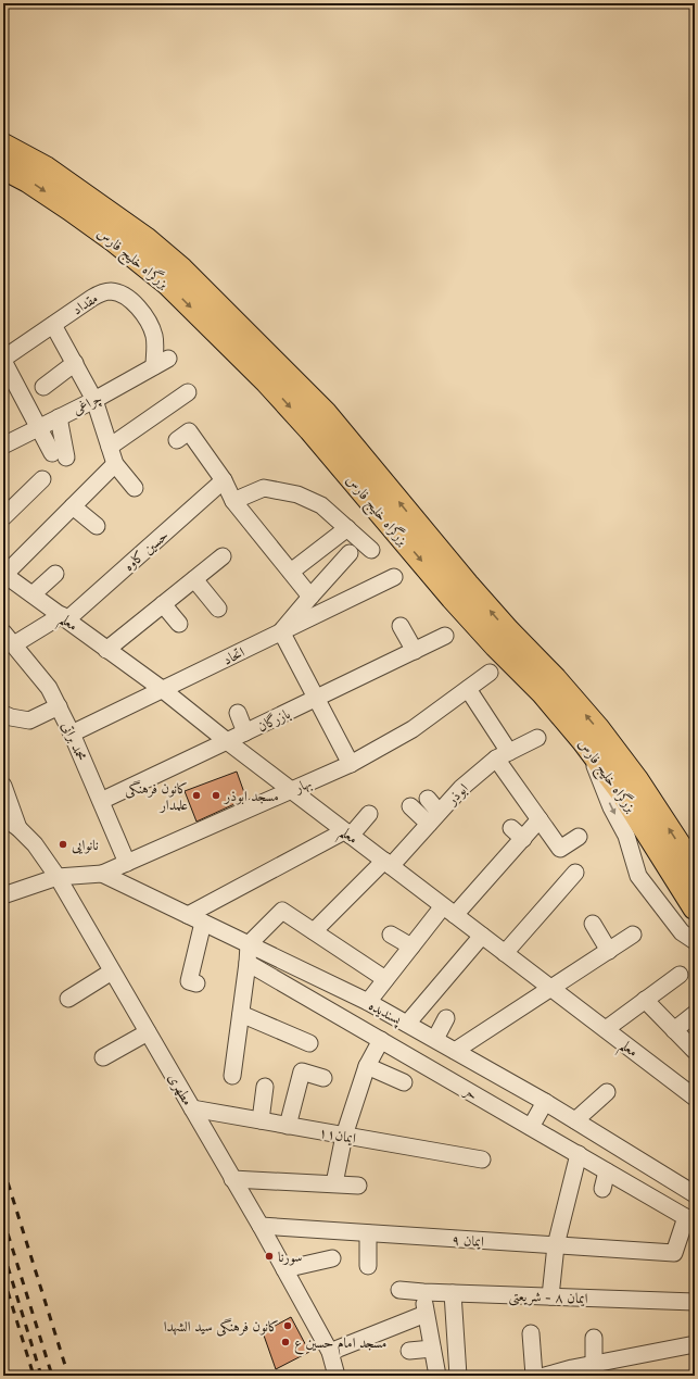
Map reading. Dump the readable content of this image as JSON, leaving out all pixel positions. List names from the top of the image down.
{
  "streets": {
    "highway": ["بزرگراه خلیج فارس"],
    "street": [
      "مقداد",
      "چراغی",
      "حسین کاوه",
      "معلم",
      "اتحاد",
      "بازرگان",
      "محمد براتی",
      "بهار",
      "ابوذر",
      "پسندیده",
      "مطهری",
      "حر",
      "ایمان۱۱",
      "ایمان ۹",
      "ایمان ۸ - شریعتی"
    ]
  },
  "crossings": [
    ["مقداد", "چراغی"],
    ["حسین کاوه", "معلم"],
    ["حسین کاوه", "محمد براتی"],
    ["معلم", "اتحاد"],
    ["معلم", "بازرگان"],
    ["معلم", "بهار"],
    ["معلم", "ابوذر"],
    ["اتحاد", "محمد براتی"],
    ["بازرگان", "محمد براتی"],
    ["محمد براتی", "بهار"],
    ["بهار", "پسندیده"],
    ["مطهری", "ایمان۱۱"],
    ["مطهری", "ایمان ۹"],
    ["حر", "ایمان ۹"]
  ],
  "places": [
    "کانون فرهنگی علمدار",
    "مسجد ابوذر",
    "نانوایی",
    "سورنا",
    "کانون فرهنگی سید الشهدا",
    "مسجد امام حسین ع"
  ]
}
